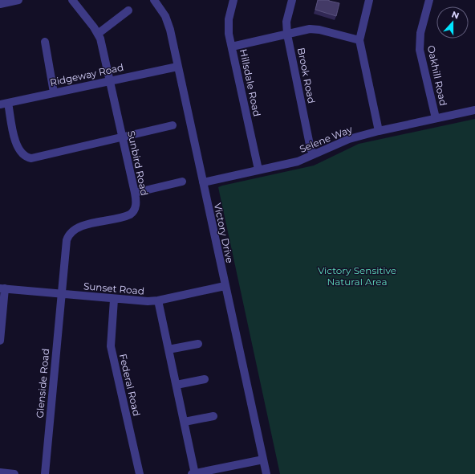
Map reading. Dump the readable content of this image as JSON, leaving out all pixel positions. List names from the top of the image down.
{
  "streets": {
    "street": [
      "Ridgeway Road",
      "Brook Road",
      "Oakhill Road",
      "Hillsdale Road",
      "Selene Way",
      "Sunbird Road",
      "Victory Drive",
      "Sunset Road",
      "Glenside Road",
      "Federal Road"
    ]
  },
  "crossings": [
    ["Ridgeway Road", "Sunbird Road"],
    ["Ridgeway Road", "Victory Drive"],
    ["Brook Road", "Selene Way"],
    ["Oakhill Road", "Selene Way"],
    ["Hillsdale Road", "Selene Way"],
    ["Selene Way", "Victory Drive"],
    ["Sunbird Road", "Sunset Road"],
    ["Sunbird Road", "Glenside Road"],
    ["Victory Drive", "Sunset Road"],
    ["Sunset Road", "Glenside Road"],
    ["Sunset Road", "Federal Road"]
  ],
  "parks": ["Victory Sensitive Natural Area"],
  "north": "top"
}
